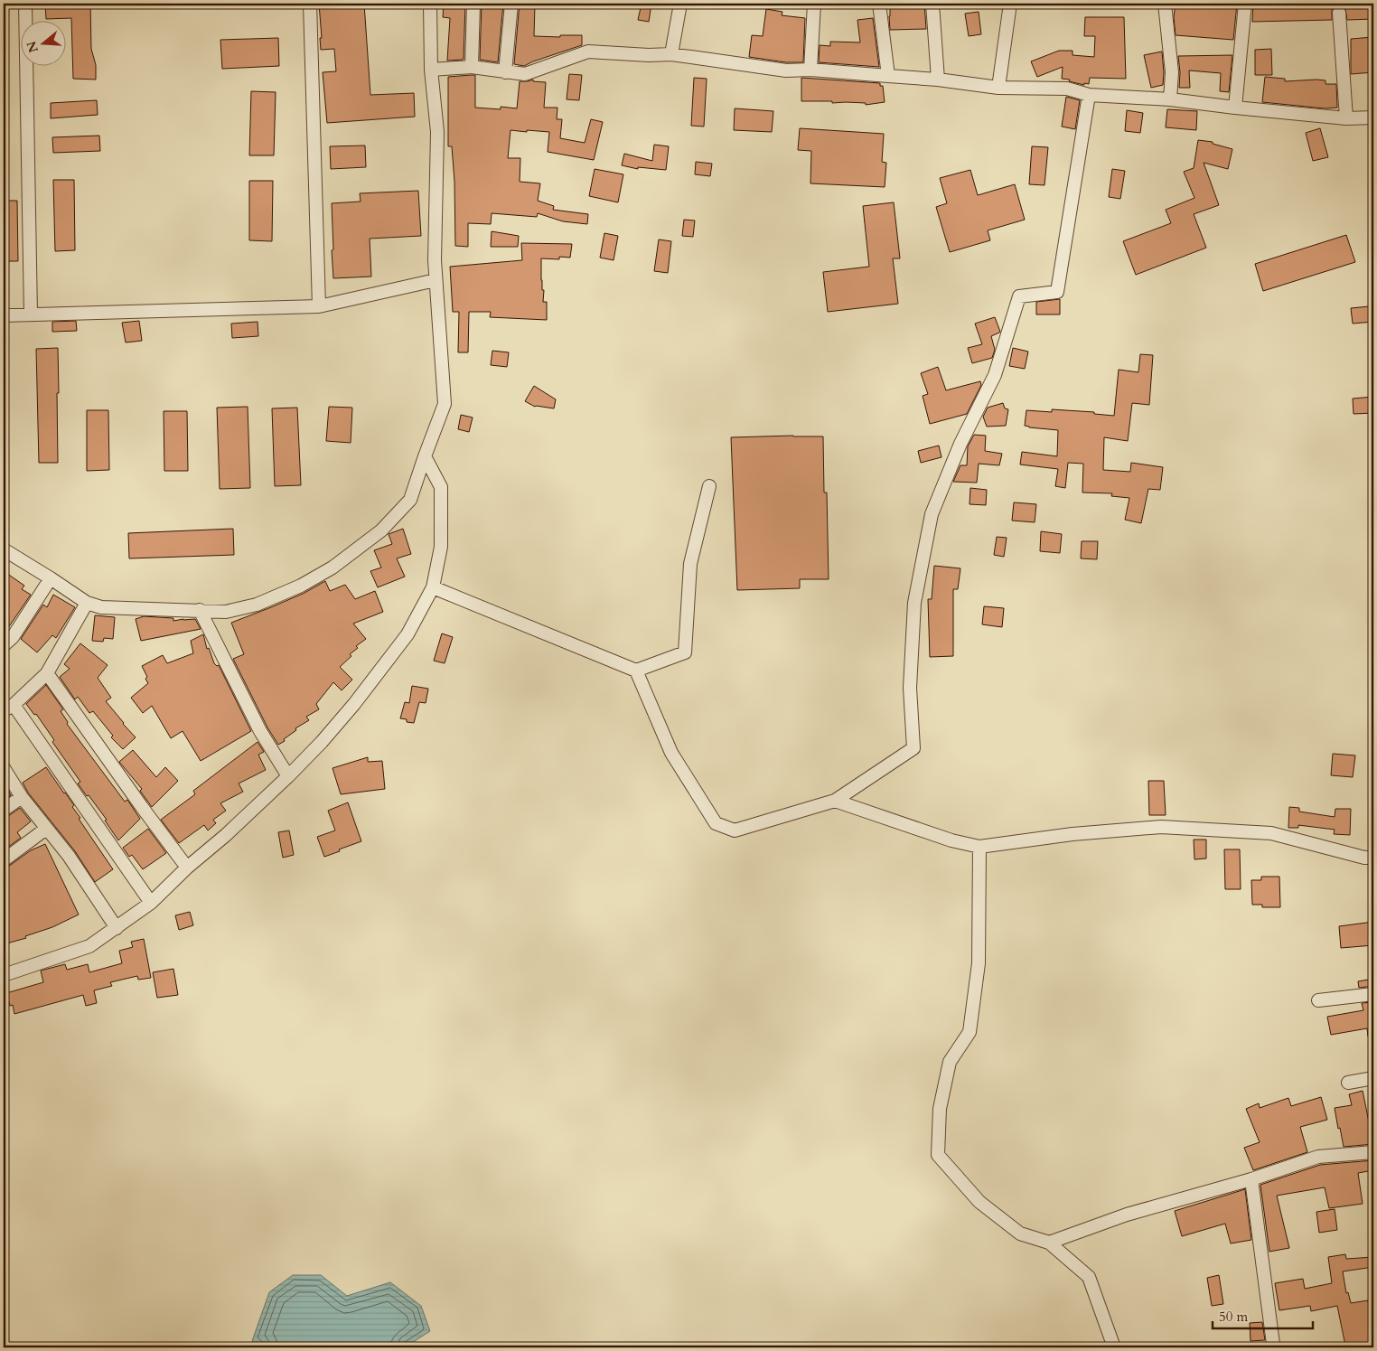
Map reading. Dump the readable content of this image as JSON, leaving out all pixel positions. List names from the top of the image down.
{
  "scale_bar": "50 m",
  "north": "left"
}
